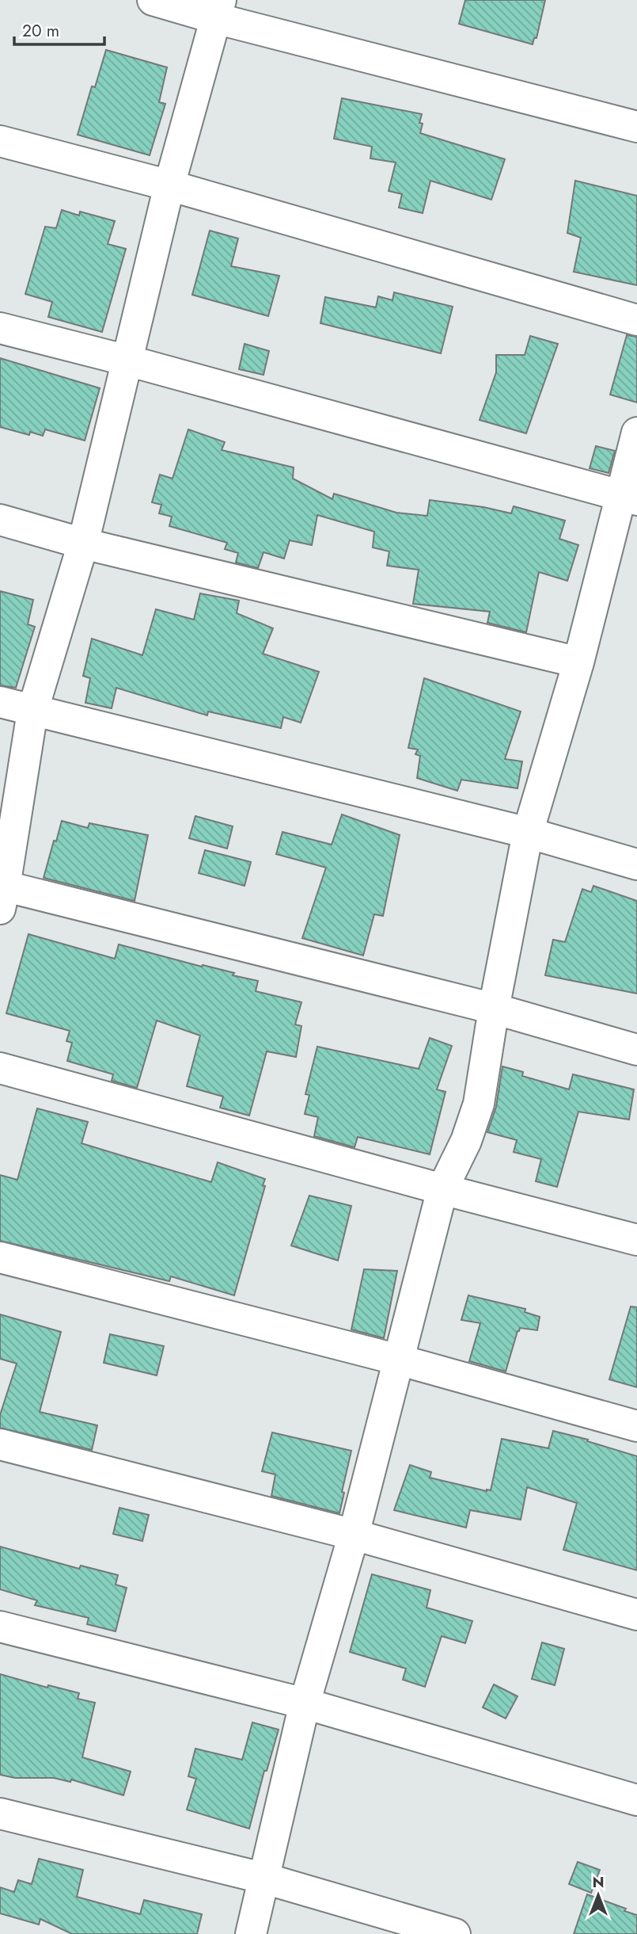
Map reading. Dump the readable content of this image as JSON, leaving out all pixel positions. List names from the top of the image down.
{
  "scale_bar": "20 m",
  "north": "top"
}
